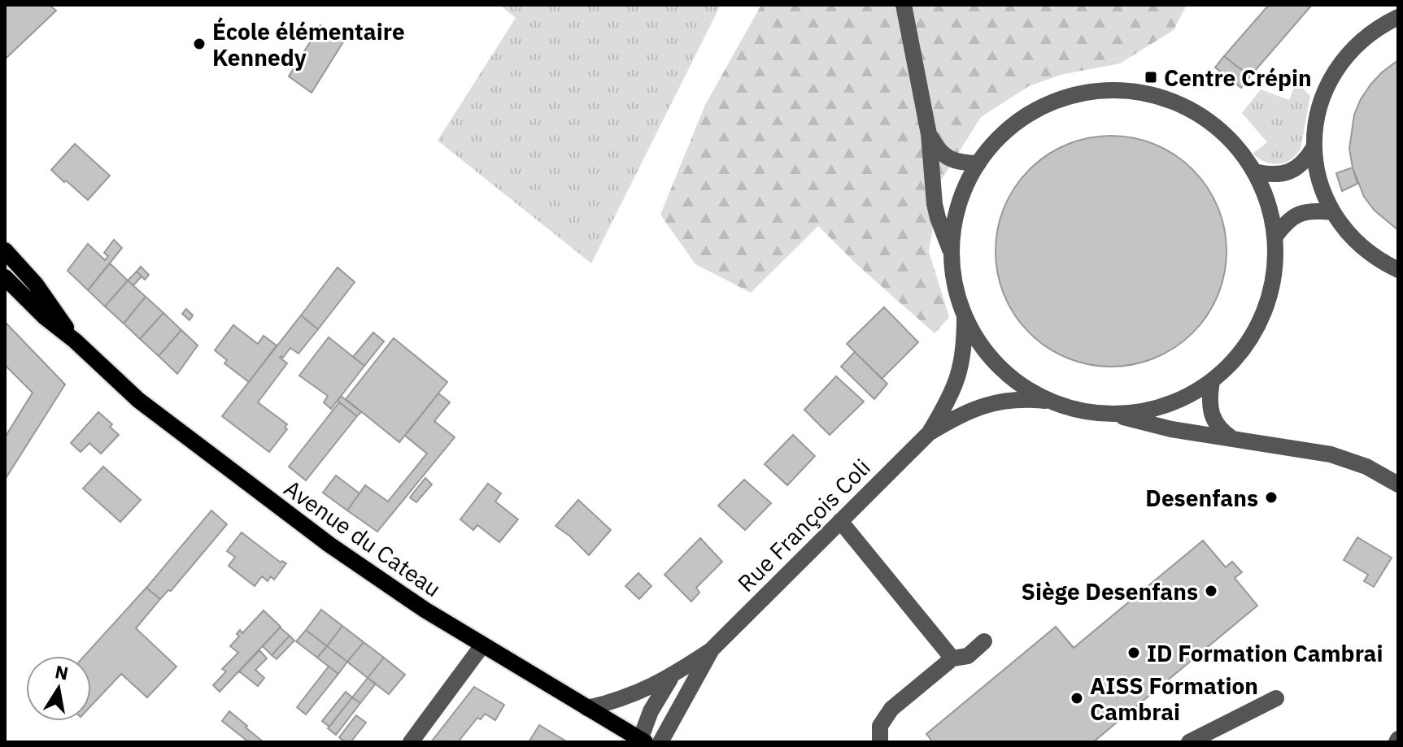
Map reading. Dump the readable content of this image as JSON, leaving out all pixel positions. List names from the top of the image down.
{
  "streets": {
    "main road": ["Avenue du Cateau"],
    "street": ["Rue François Coli"]
  },
  "crossings": [
    ["Rue François Coli", "Avenue du Cateau"]
  ],
  "places": {
    "other": [
      "École élémentaire Kennedy",
      "Desenfans",
      "Siège Desenfans",
      "ID Formation Cambrai",
      "AISS Formation Cambrai"
    ],
    "transit": ["Centre Crépin"]
  },
  "north": "top"
}
